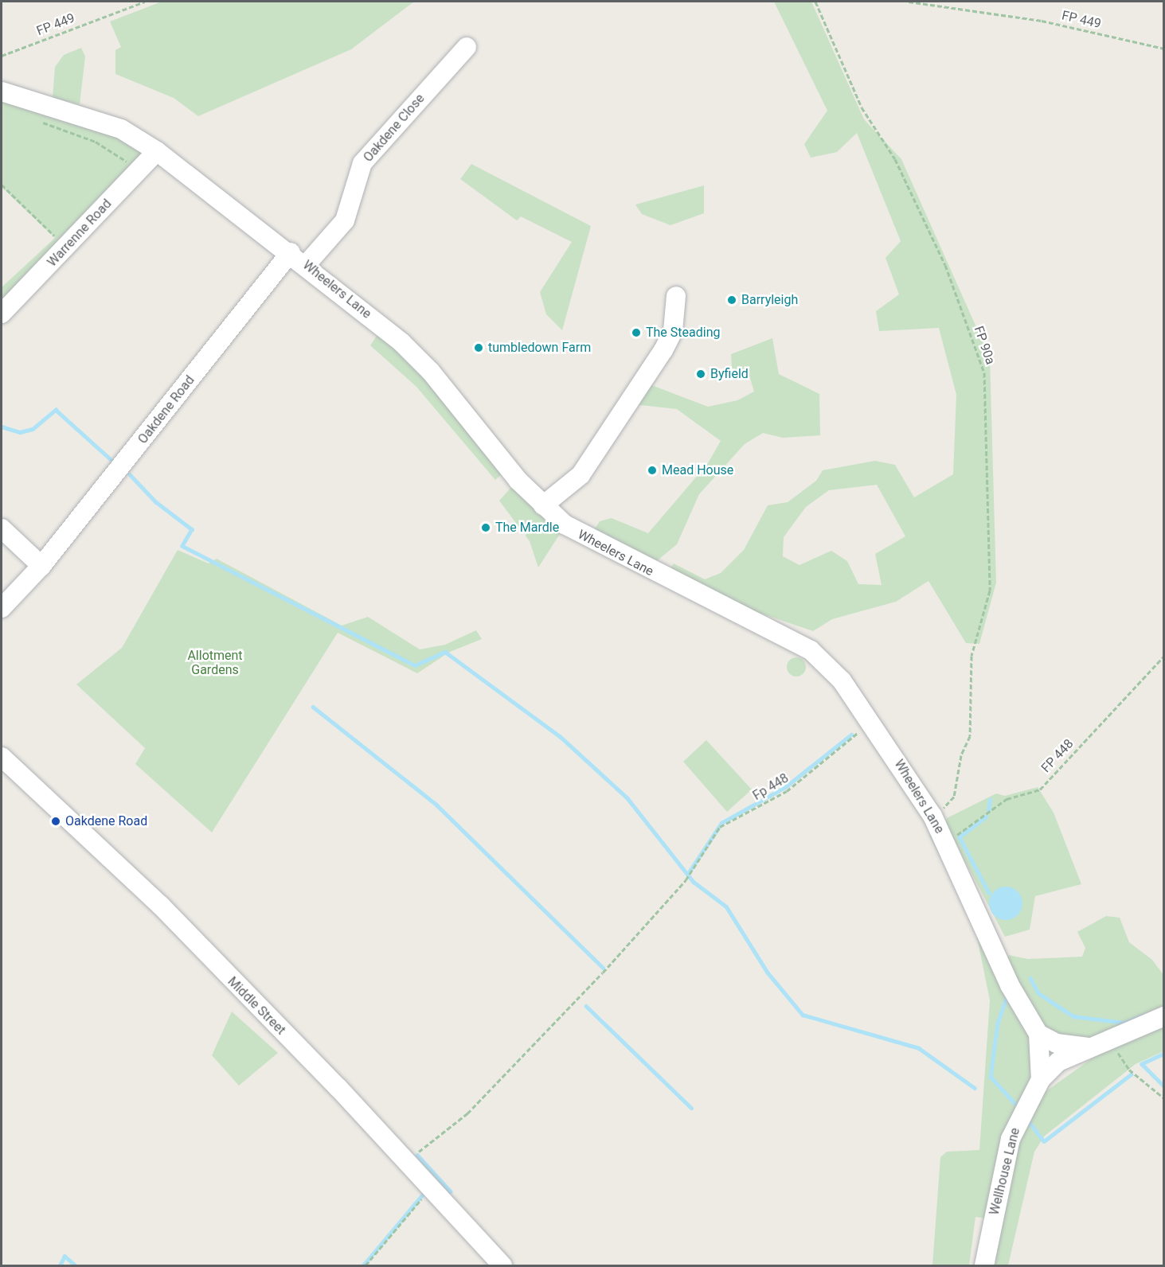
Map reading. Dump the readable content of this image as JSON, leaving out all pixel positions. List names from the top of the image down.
{
  "streets": {
    "street": [
      "Oakdene Close",
      "Warrenne Road",
      "Wheelers Lane",
      "Oakdene Road",
      "Middle Street",
      "Wellhouse Lane"
    ],
    "path": [
      "FP 449",
      "FP 90a",
      "FP 448",
      "Fp 448"
    ]
  },
  "crossings": [
    ["Oakdene Close", "Wheelers Lane"],
    ["Warrenne Road", "Wheelers Lane"],
    ["Wheelers Lane", "FP 90a"],
    ["Wheelers Lane", "Oakdene Road"],
    ["Wheelers Lane", "FP 448"],
    ["Wheelers Lane", "Fp 448"],
    ["Wheelers Lane", "Wellhouse Lane"],
    ["Fp 448", "Middle Street"]
  ],
  "parks": ["Allotment Gardens"],
  "places": [
    "Barryleigh",
    "The Steading",
    "tumbledown Farm",
    "Byfield",
    "Mead House",
    "The Mardle",
    "Oakdene Road"
  ]
}
